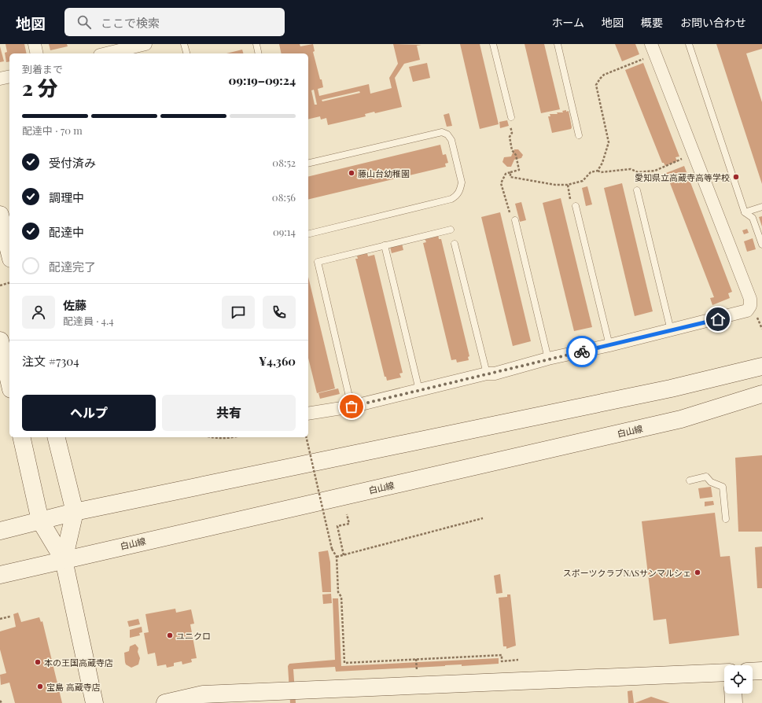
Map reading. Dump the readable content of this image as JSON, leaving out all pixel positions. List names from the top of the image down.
{
  "streets": {
    "street": ["白山線"]
  },
  "places": [
    "藤山台幼稚園",
    "愛知県立高蔵寺高等学校",
    "スポーツクラブNASサンマルシェ",
    "ユニクロ",
    "本の王国高蔵寺店",
    "宝島 高蔵寺店"
  ],
  "page": {
    "header": "地図",
    "search": "ここで検索",
    "nav": [
      "ホーム",
      "地図",
      "概要",
      "お問い合わせ"
    ],
    "heading": ["2 分", "到着まで", "09:19–09:24"],
    "panel": [
      "佐藤",
      "配達員 · 4.4",
      "注文 #7304",
      "¥4,360"
    ],
    "bar": "配達中 · 70 m",
    "list": [
      ["受付済み", "08:52"],
      ["調理中", "08:56"],
      ["配達中", "09:14"],
      "配達完了"
    ],
    "buttons": ["ヘルプ", "共有"]
  }
}
